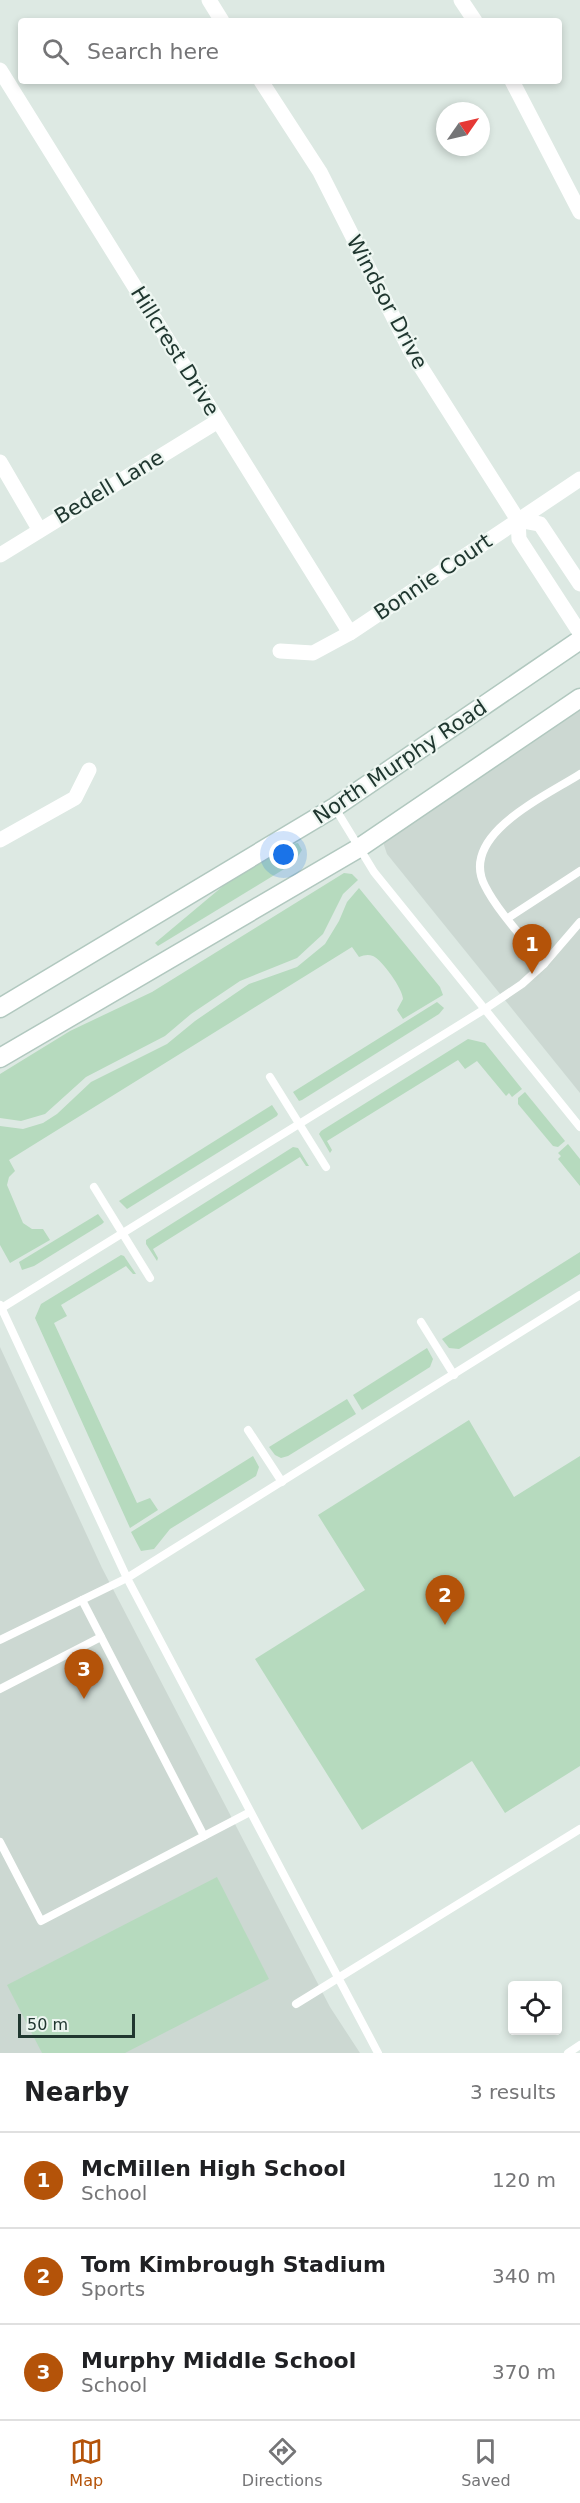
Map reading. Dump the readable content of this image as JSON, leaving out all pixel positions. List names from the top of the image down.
{
  "streets": {
    "main road": ["North Murphy Road"],
    "street": [
      "Windsor Drive",
      "Hillcrest Drive",
      "Bedell Lane",
      "Bonnie Court"
    ]
  },
  "crossings": [
    ["Windsor Drive", "Bonnie Court"],
    ["Hillcrest Drive", "Bedell Lane"],
    ["Hillcrest Drive", "Bonnie Court"]
  ],
  "scale_bar": "50 m",
  "north": "top right",
  "page": {
    "search": "Search here",
    "pins": ["1", "2", "3"],
    "scale": "50 m",
    "heading": ["Nearby", "3 results"],
    "list": [
      {
        "mark": "1",
        "name": "McMillen High School",
        "note": "School",
        "value": "120 m"
      },
      {
        "mark": "2",
        "name": "Tom Kimbrough Stadium",
        "note": "Sports",
        "value": "340 m"
      },
      {
        "mark": "3",
        "name": "Murphy Middle School",
        "note": "School",
        "value": "370 m"
      }
    ],
    "nav": ["Map", "Directions", "Saved"]
  }
}
